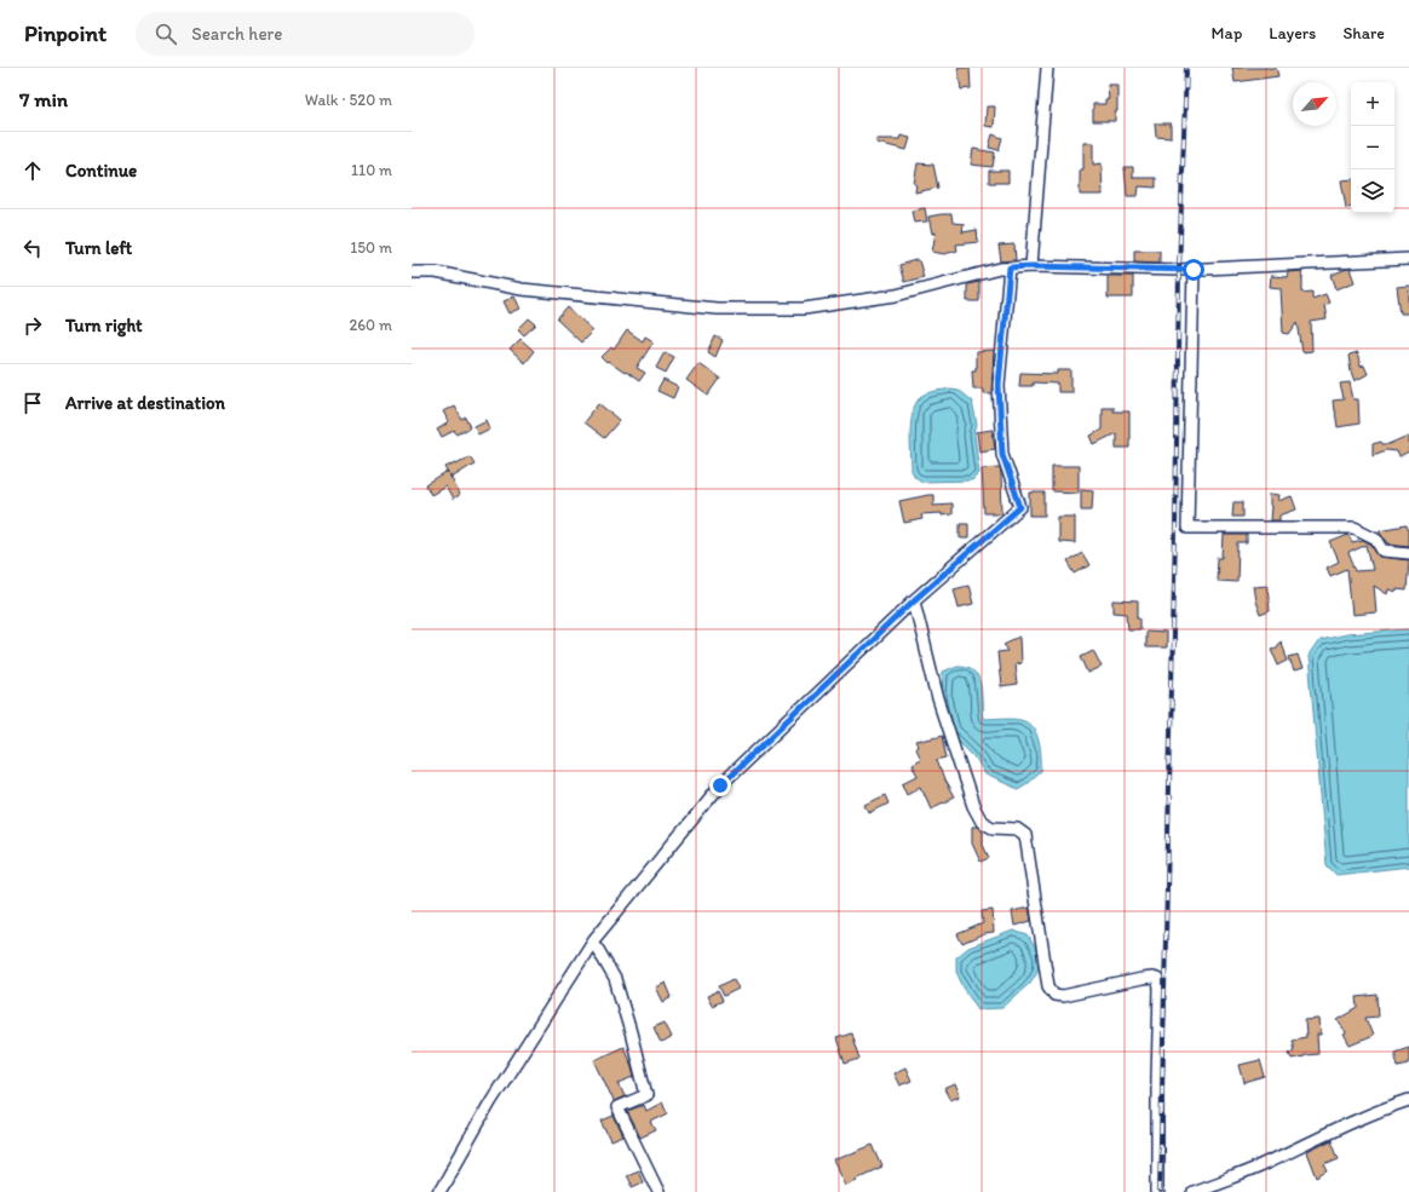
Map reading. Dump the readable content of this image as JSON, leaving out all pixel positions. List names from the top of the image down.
{
  "north": "top right",
  "page": {
    "header": "Pinpoint",
    "search": "Search here",
    "nav": ["Map", "Layers", "Share"],
    "heading": ["7 min", "Walk · 520 m"],
    "map_buttons": ["+", "−"],
    "list": [
      ["Continue", "110 m"],
      ["Turn left", "150 m"],
      ["Turn right", "260 m"],
      "Arrive at destination"
    ]
  }
}
